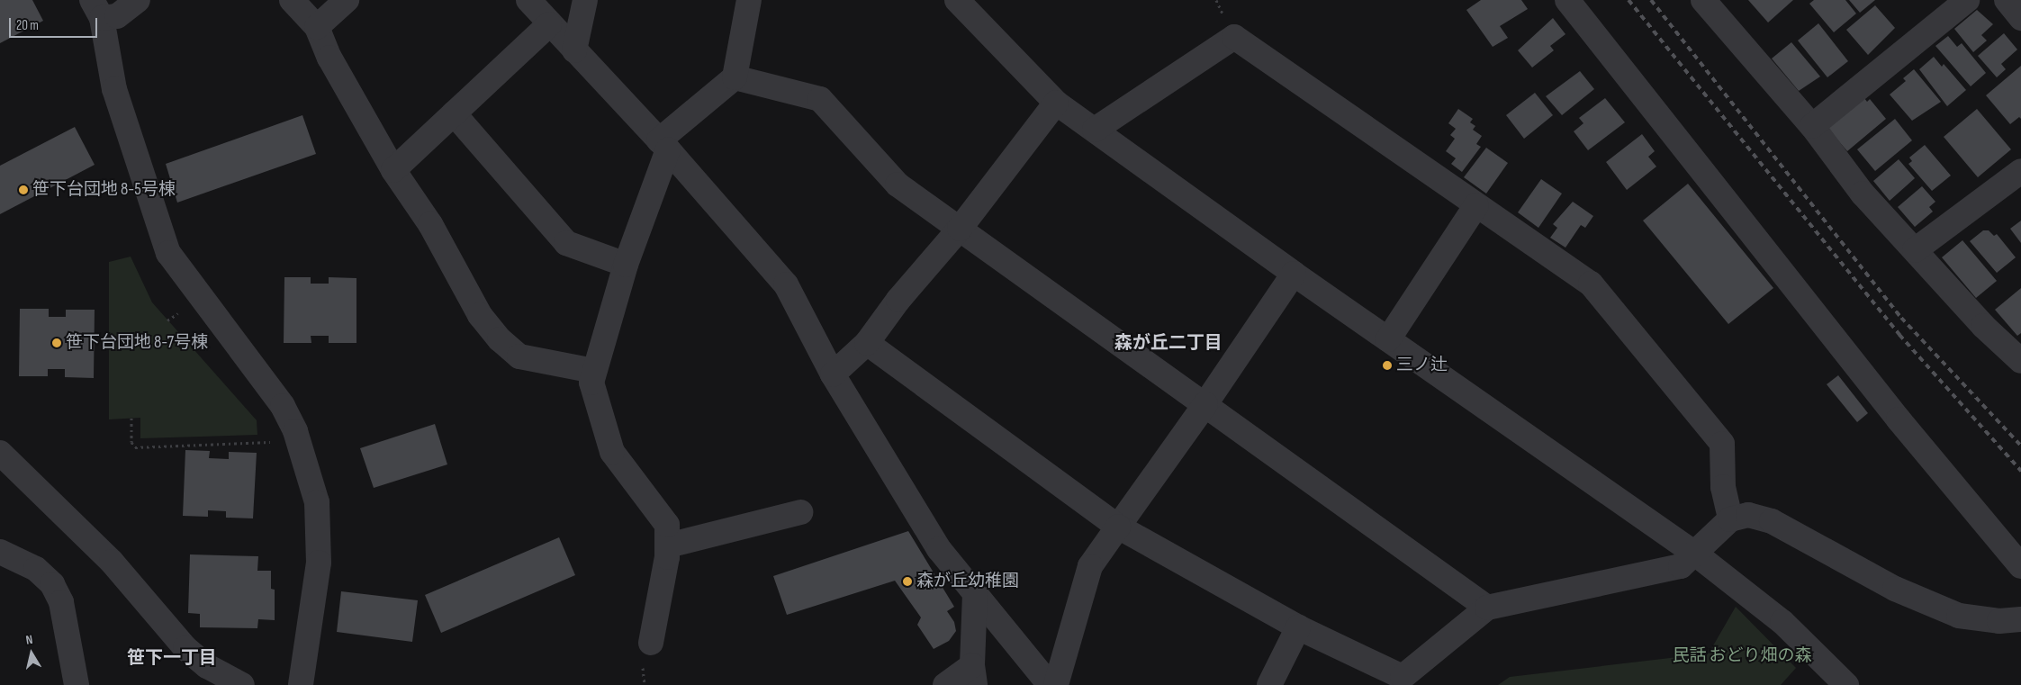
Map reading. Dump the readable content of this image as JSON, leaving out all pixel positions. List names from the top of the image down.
{
  "districts": ["森が丘二丁目", "笹下一丁目"],
  "parks": ["民話 おどり畑の森"],
  "places": [
    "笹下台団地 8-5号棟",
    "笹下台団地 8-7号棟",
    "三ノ辻",
    "森が丘幼稚園"
  ],
  "scale_bar": "20 m",
  "north": "top"
}
